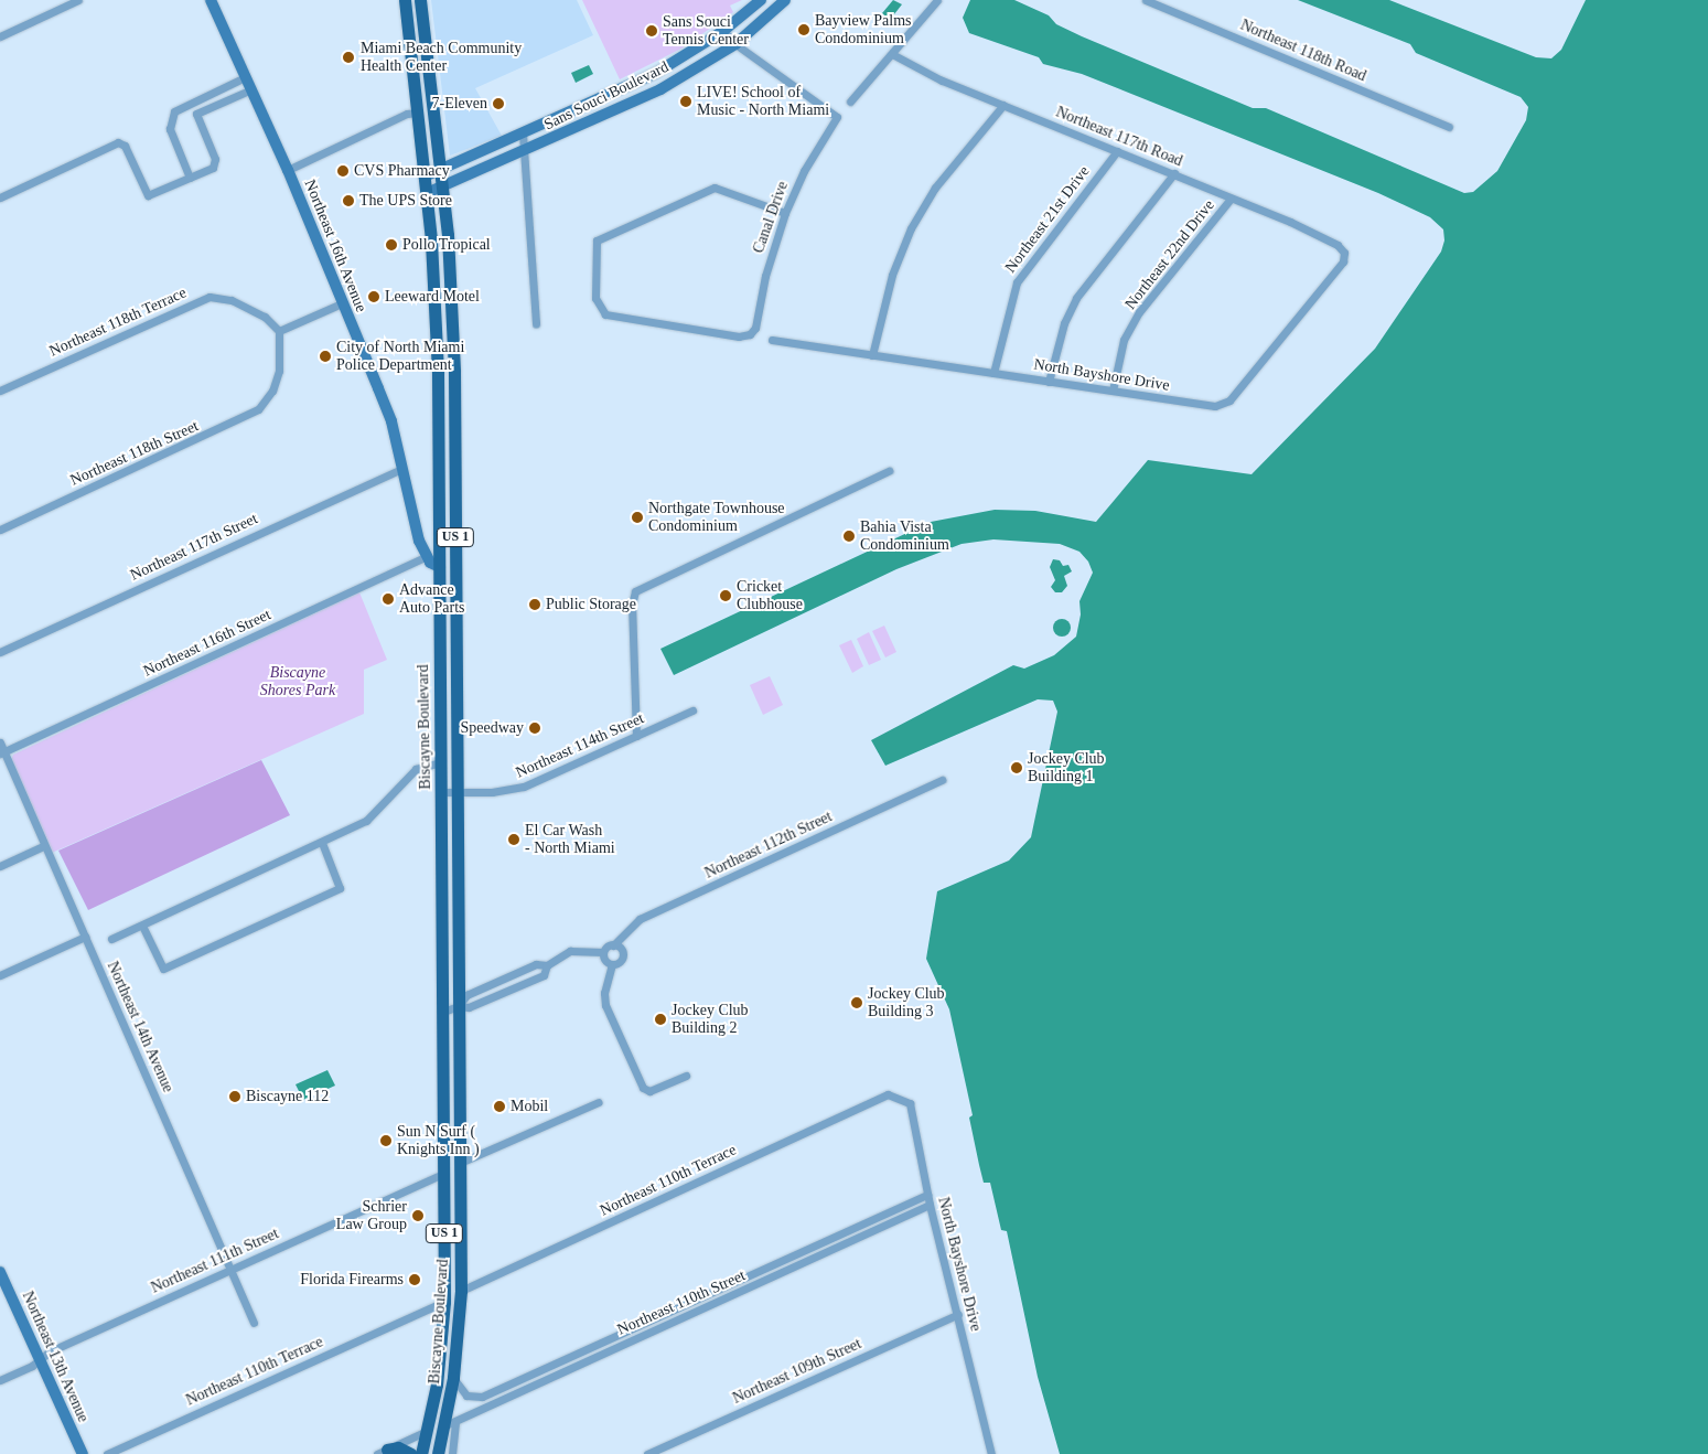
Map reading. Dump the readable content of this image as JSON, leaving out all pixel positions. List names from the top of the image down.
{
  "streets": {
    "main road": ["US 1", "Biscayne Boulevard"],
    "street": [
      "Northeast 118th Road",
      "Sans Souci Boulevard",
      "Northeast 117th Road",
      "Canal Drive",
      "Northeast 21st Drive",
      "Northeast 16th Avenue",
      "Northeast 22nd Drive",
      "Northeast 118th Terrace",
      "North Bayshore Drive",
      "Northeast 118th Street",
      "Northeast 117th Street",
      "Northeast 116th Street",
      "Northeast 114th Street",
      "Northeast 112th Street",
      "Northeast 14th Avenue",
      "Northeast 110th Terrace",
      "Northeast 111th Street",
      "Northeast 110th Street",
      "Northeast 13th Avenue",
      "Northeast 109th Street"
    ]
  },
  "crossings": [
    ["Sans Souci Boulevard", "Canal Drive"],
    ["Sans Souci Boulevard", "Biscayne Boulevard"],
    ["Northeast 117th Road", "Northeast 21st Drive"],
    ["Northeast 117th Road", "Northeast 22nd Drive"],
    ["Northeast 117th Road", "North Bayshore Drive"],
    ["Northeast 21st Drive", "North Bayshore Drive"],
    ["Northeast 16th Avenue", "Northeast 117th Street"],
    ["Northeast 16th Avenue", "Northeast 116th Street"],
    ["Northeast 22nd Drive", "North Bayshore Drive"],
    ["Northeast 118th Terrace", "Northeast 118th Street"],
    ["North Bayshore Drive", "Northeast 110th Terrace"],
    ["North Bayshore Drive", "Northeast 110th Street"],
    ["North Bayshore Drive", "Northeast 109th Street"],
    ["Northeast 116th Street", "Northeast 14th Avenue"],
    ["Biscayne Boulevard", "Northeast 114th Street"],
    ["Biscayne Boulevard", "Northeast 110th Terrace"],
    ["Biscayne Boulevard", "Northeast 111th Street"],
    ["Biscayne Boulevard", "Northeast 110th Street"],
    ["Northeast 14th Avenue", "Northeast 111th Street"],
    ["Northeast 111th Street", "Northeast 13th Avenue"]
  ],
  "parks": ["Biscayne Shores Park"],
  "places": [
    "Bayview Palms Condominium",
    "Sans Souci Tennis Center",
    "Miami Beach Community Health Center",
    "LIVE! School of Music - North Miami",
    "7-Eleven",
    "CVS Pharmacy",
    "The UPS Store",
    "Pollo Tropical",
    "Leeward Motel",
    "City of North Miami Police Department",
    "Northgate Townhouse Condominium",
    "Bahia Vista Condominium",
    "Cricket Clubhouse",
    "Advance Auto Parts",
    "Public Storage",
    "Speedway",
    "Jockey Club Building 1",
    "El Car Wash - North Miami",
    "Jockey Club Building 3",
    "Jockey Club Building 2",
    "Biscayne 112",
    "Mobil",
    "Sun N Surf ( Knights Inn )",
    "Schrier Law Group",
    "Florida Firearms"
  ]
}
